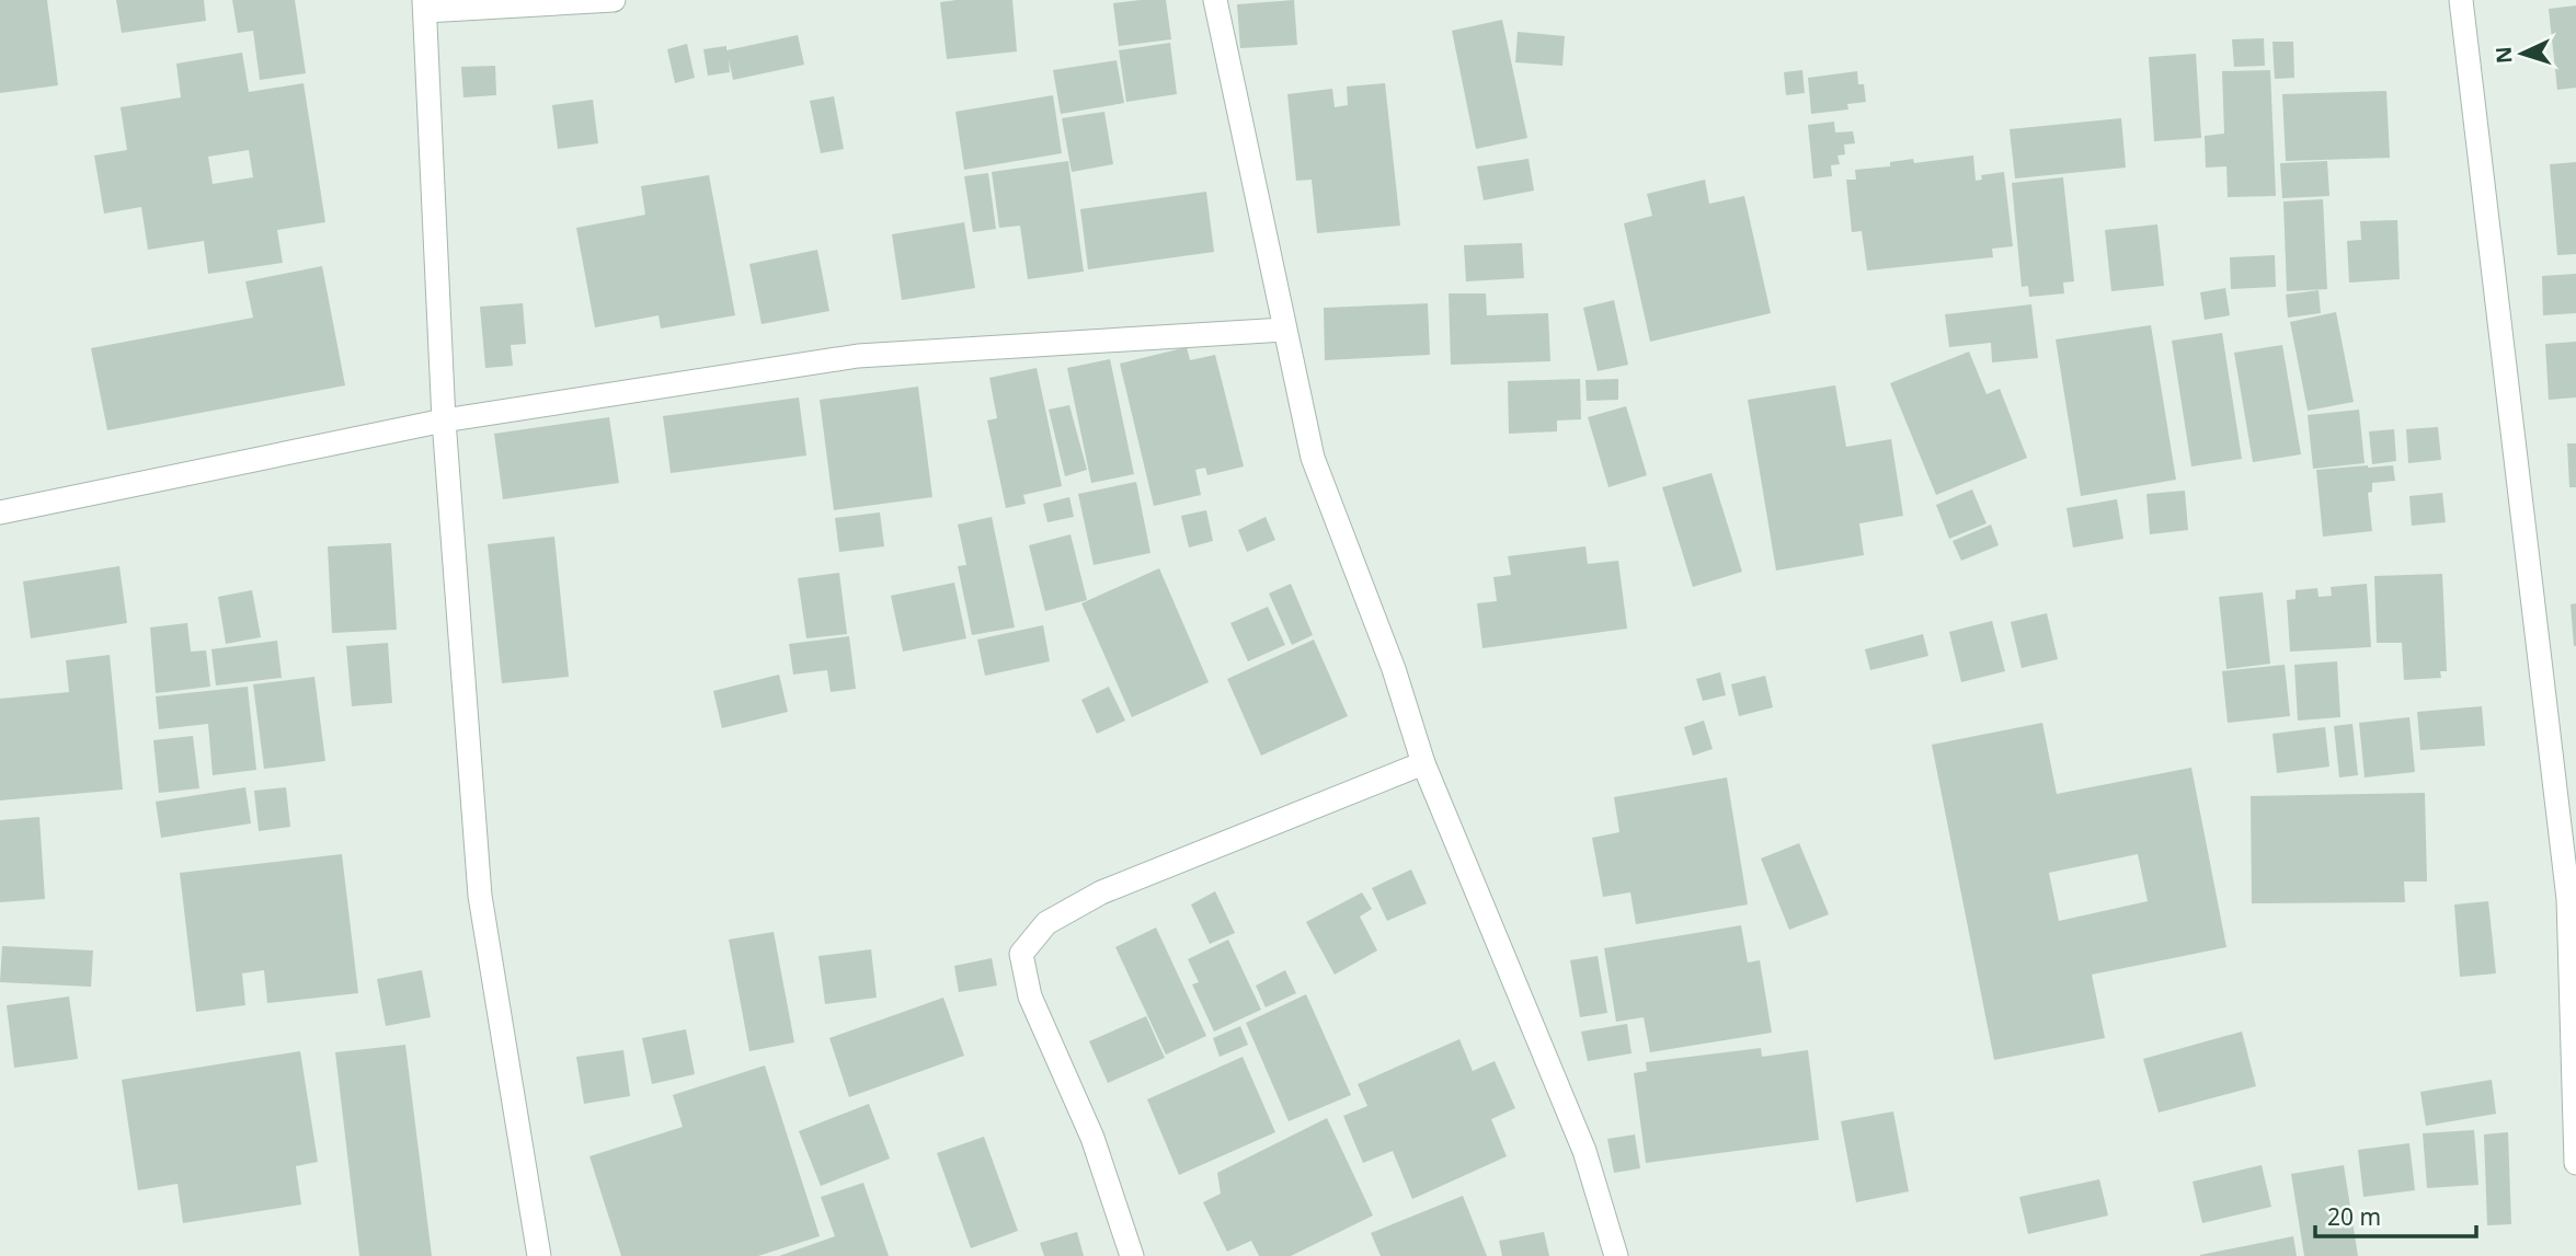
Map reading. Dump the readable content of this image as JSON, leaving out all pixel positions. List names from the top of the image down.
{
  "scale_bar": "20 m",
  "north": "left"
}
